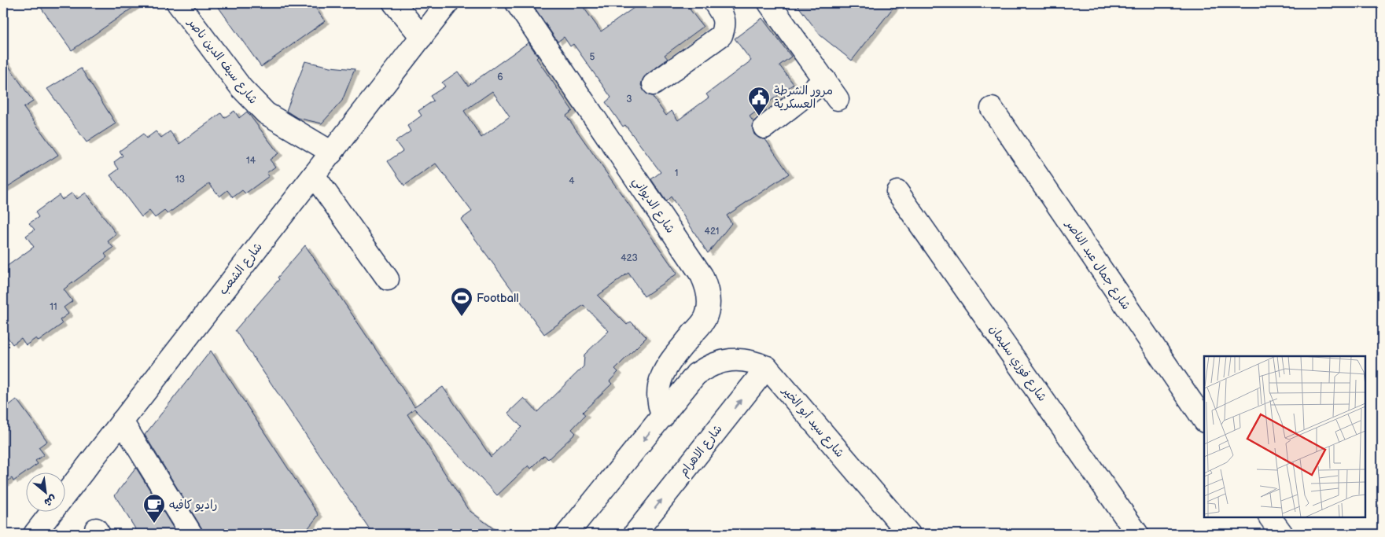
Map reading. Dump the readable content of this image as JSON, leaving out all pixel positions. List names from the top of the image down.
{
  "streets": {
    "street": [
      "شارع سيف الدين ناصر",
      "شارع الديواني",
      "شارع جمال عبد الناصر",
      "شارع الشعب",
      "شارع فوزي سليمان",
      "شارع سيد أبو الخير",
      "شارع الاهرام"
    ]
  },
  "crossings": [
    ["شارع سيف الدين ناصر", "شارع الشعب"],
    ["شارع سيد أبو الخير", "شارع الاهرام"]
  ],
  "places": {
    "public building": ["مرور الشرطة العسكرية"],
    "sports": ["Football"],
    "cafe": ["راديو كافيه"]
  },
  "house_numbers": [
    "5",
    "6",
    "3",
    "14",
    "1",
    "13",
    "4",
    "421",
    "423",
    "11"
  ],
  "north": "bottom right"
}
